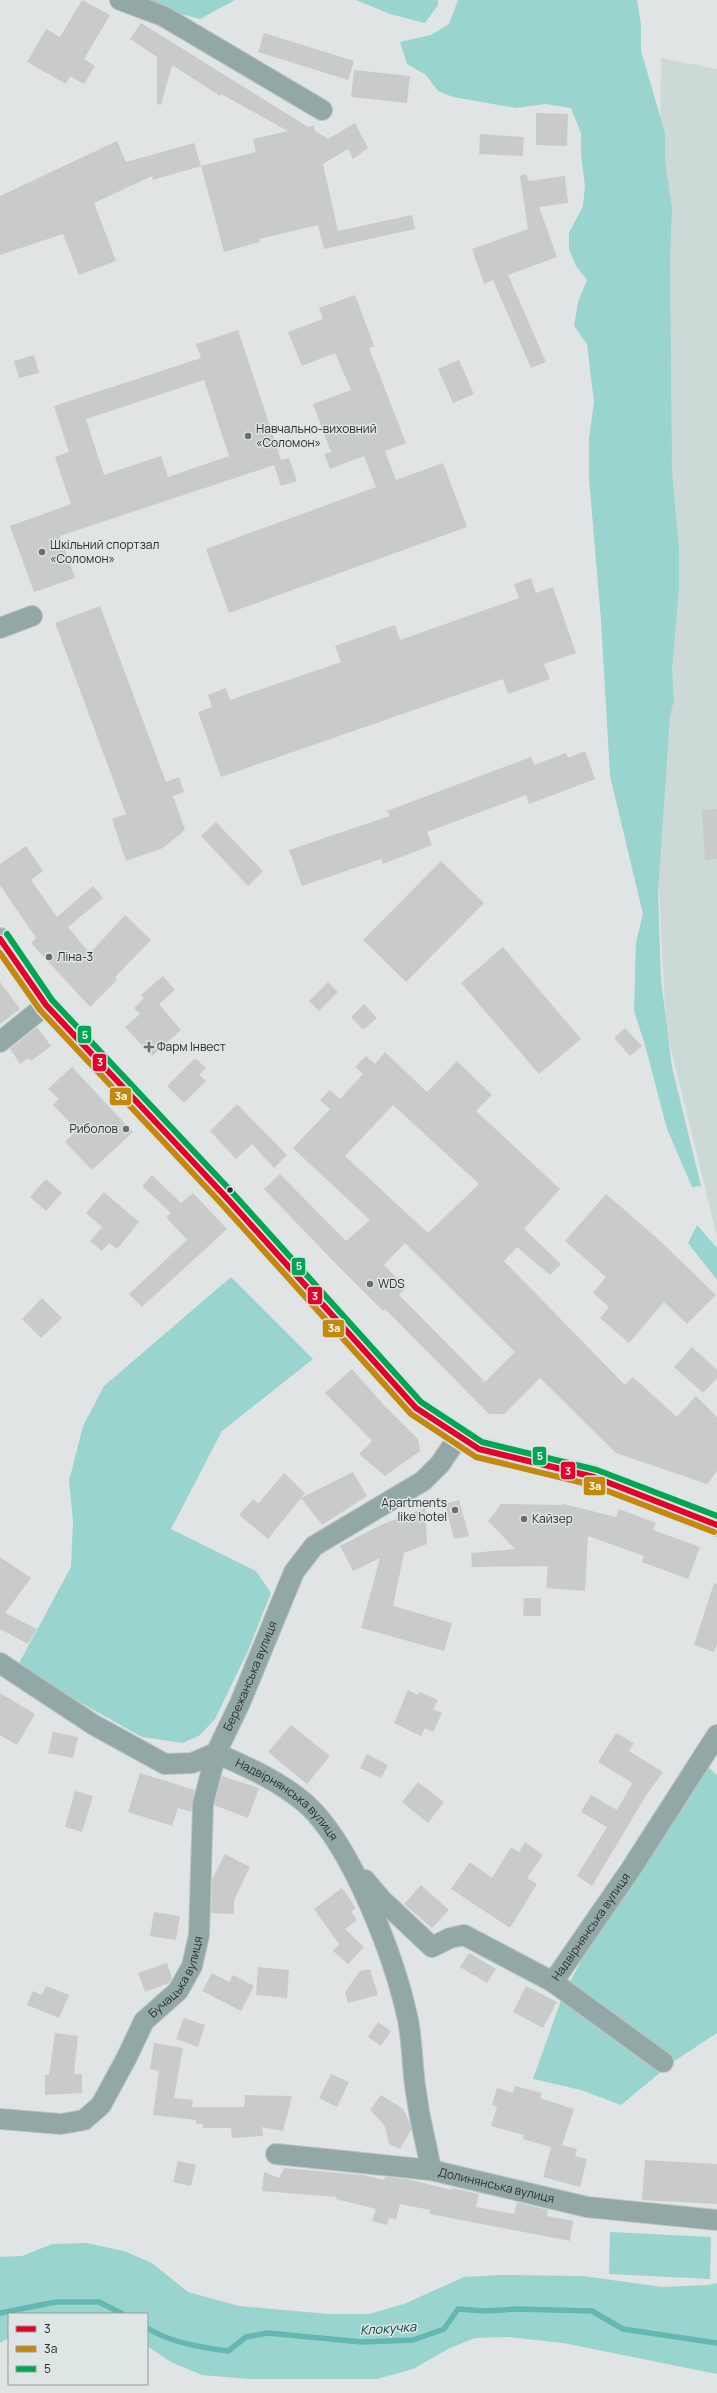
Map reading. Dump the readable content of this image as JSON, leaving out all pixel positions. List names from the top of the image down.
{
  "streets": {
    "street": [
      "Бережанська вулиця",
      "Надвірнянська вулиця",
      "Бучацька вулиця",
      "Долинянська вулиця"
    ]
  },
  "crossings": [
    ["Бережанська вулиця", "Надвірнянська вулиця"],
    ["Бережанська вулиця", "Бучацька вулиця"],
    ["Надвірнянська вулиця", "Бучацька вулиця"],
    ["Надвірнянська вулиця", "Долинянська вулиця"]
  ],
  "water": ["Клокучка"],
  "places": {
    "other": [
      "Навчально-виховний «Соломон»",
      "Шкільний спортзал «Соломон»",
      "Ліна-3",
      "Риболов",
      "WDS",
      "Apartments like hotel",
      "Кайзер"
    ],
    "health": ["Фарм Інвест"]
  },
  "lines": ["transit line 5", "transit line 3", "transit line 3а"],
  "legend": ["3", "3а", "5"]
}
